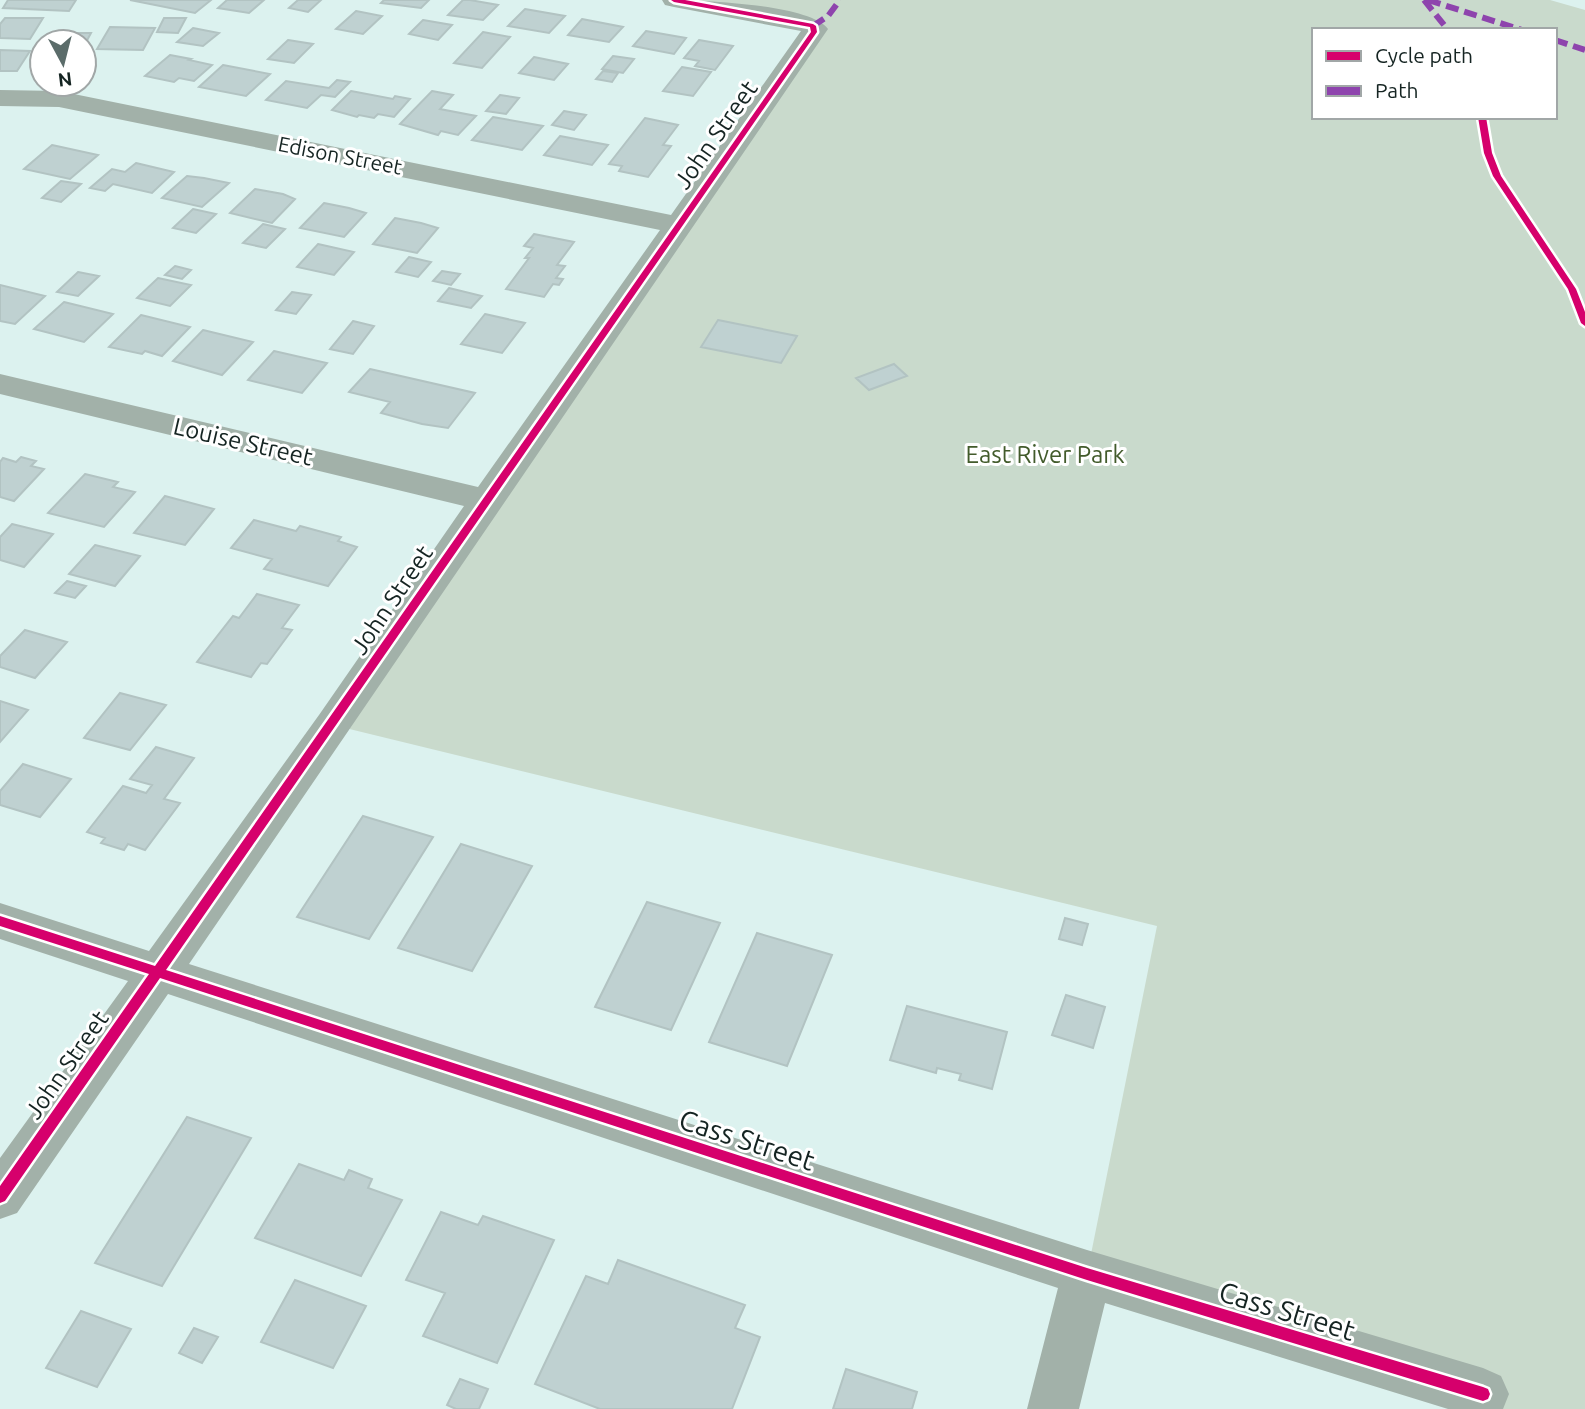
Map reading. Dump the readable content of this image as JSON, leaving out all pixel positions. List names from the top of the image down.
{
  "streets": {
    "street": [
      "John Street",
      "Edison Street",
      "Louise Street",
      "Cass Street"
    ]
  },
  "crossings": [
    ["John Street", "Edison Street"],
    ["John Street", "Louise Street"],
    ["John Street", "Cass Street"]
  ],
  "parks": ["East River Park"],
  "legend": ["Cycle path", "Path"],
  "north": "bottom"
}
